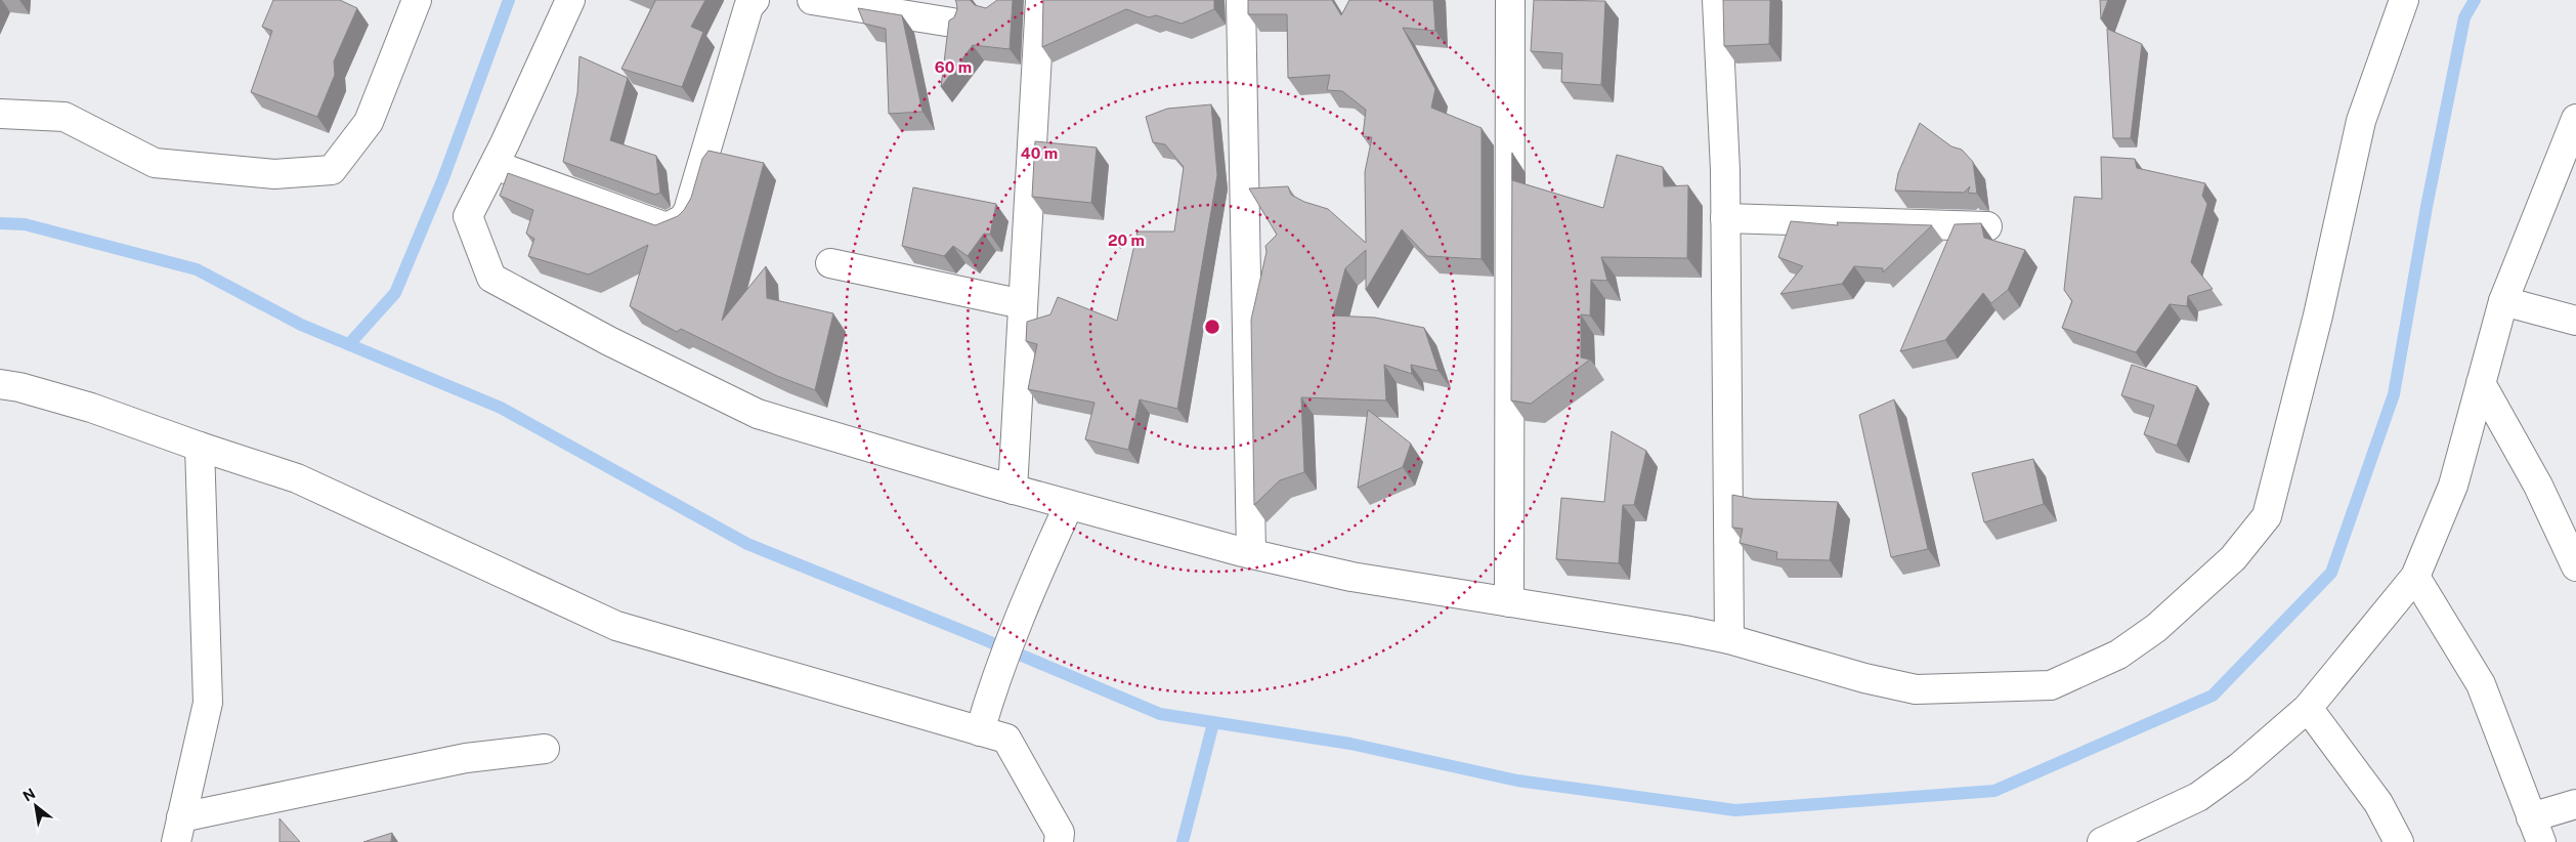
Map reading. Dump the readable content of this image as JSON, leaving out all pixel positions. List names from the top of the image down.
{
  "north": "top left",
  "rings": ["60 m", "40 m", "20 m"]
}
